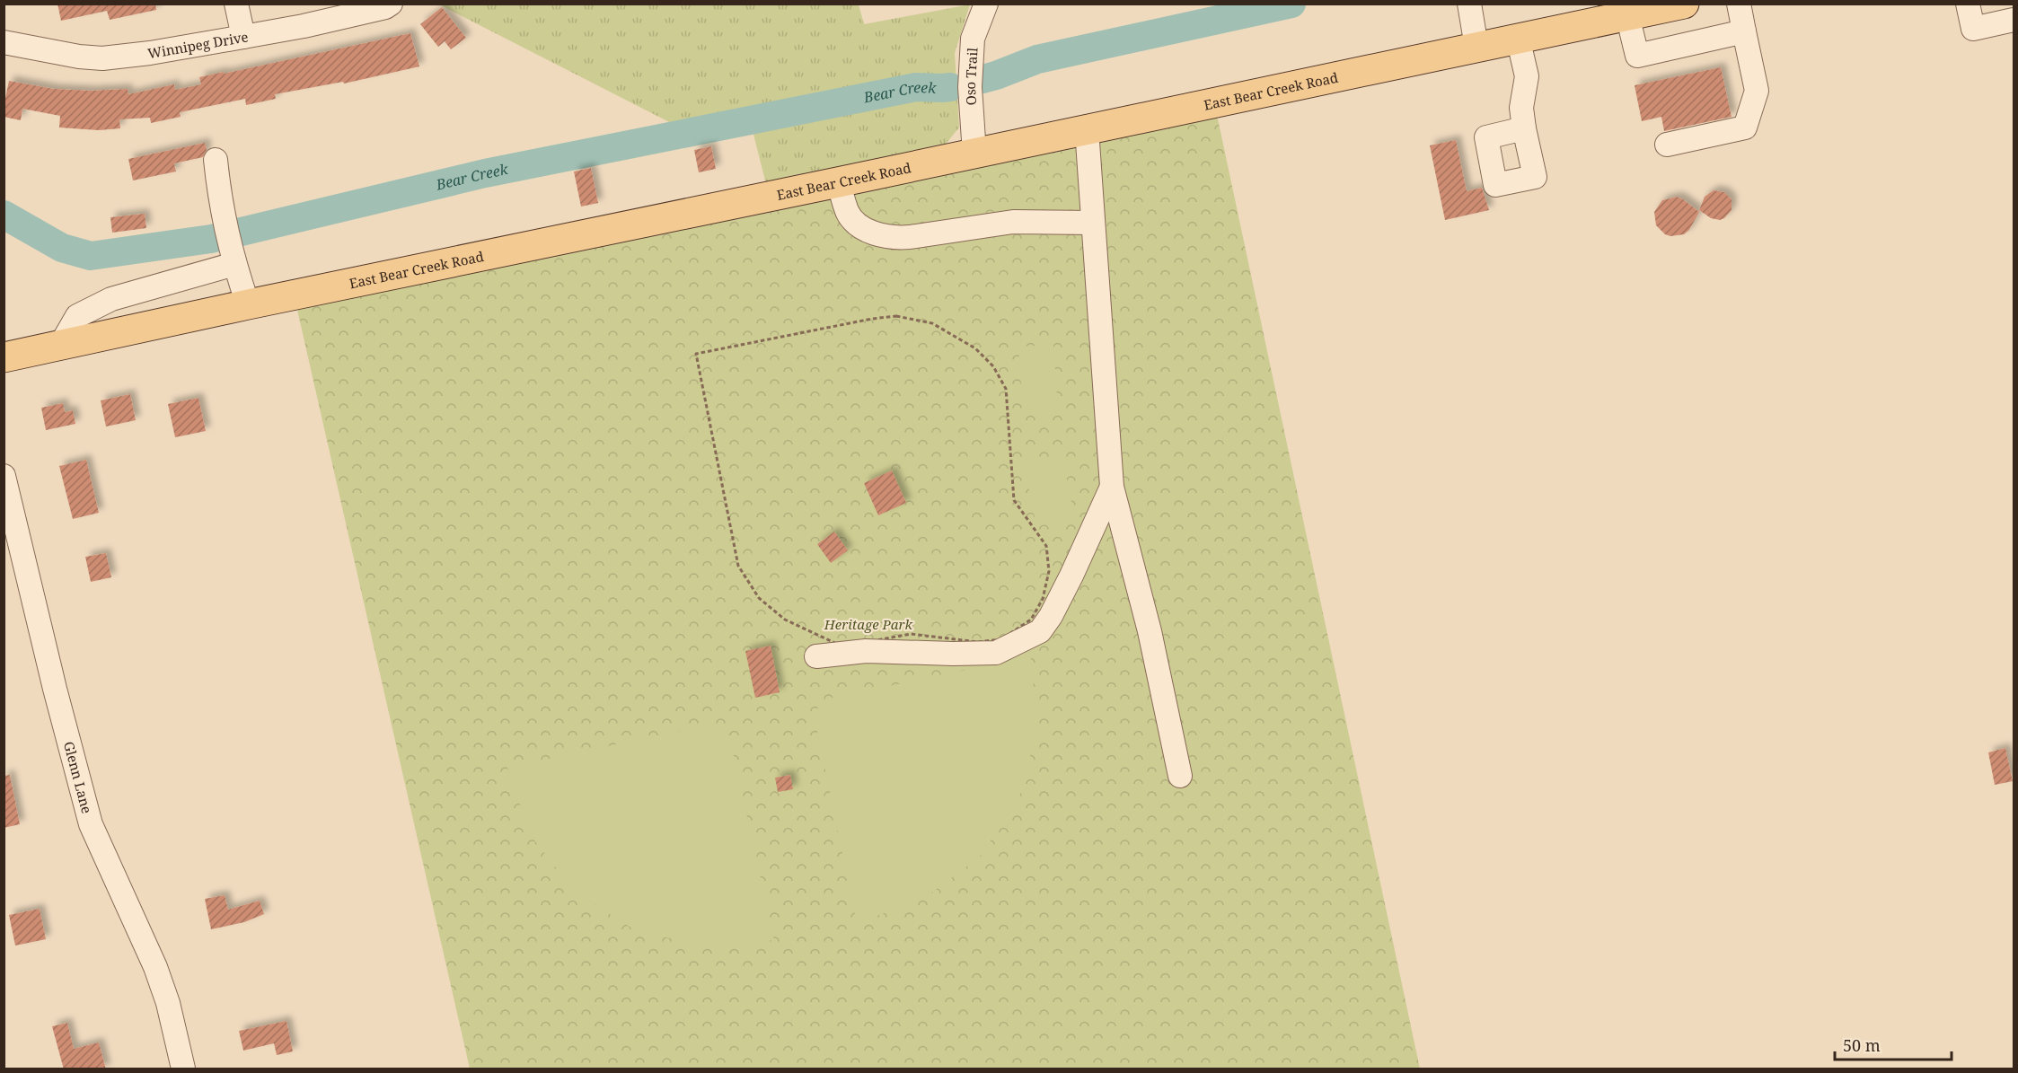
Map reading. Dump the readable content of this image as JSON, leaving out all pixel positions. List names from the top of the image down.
{
  "streets": {
    "main road": ["East Bear Creek Road"],
    "street": ["Winnipeg Drive", "Oso Trail", "Glenn Lane"]
  },
  "crossings": [
    ["Oso Trail", "East Bear Creek Road"]
  ],
  "water": ["Bear Creek"],
  "parks": ["Heritage Park"],
  "scale_bar": "50 m"
}
